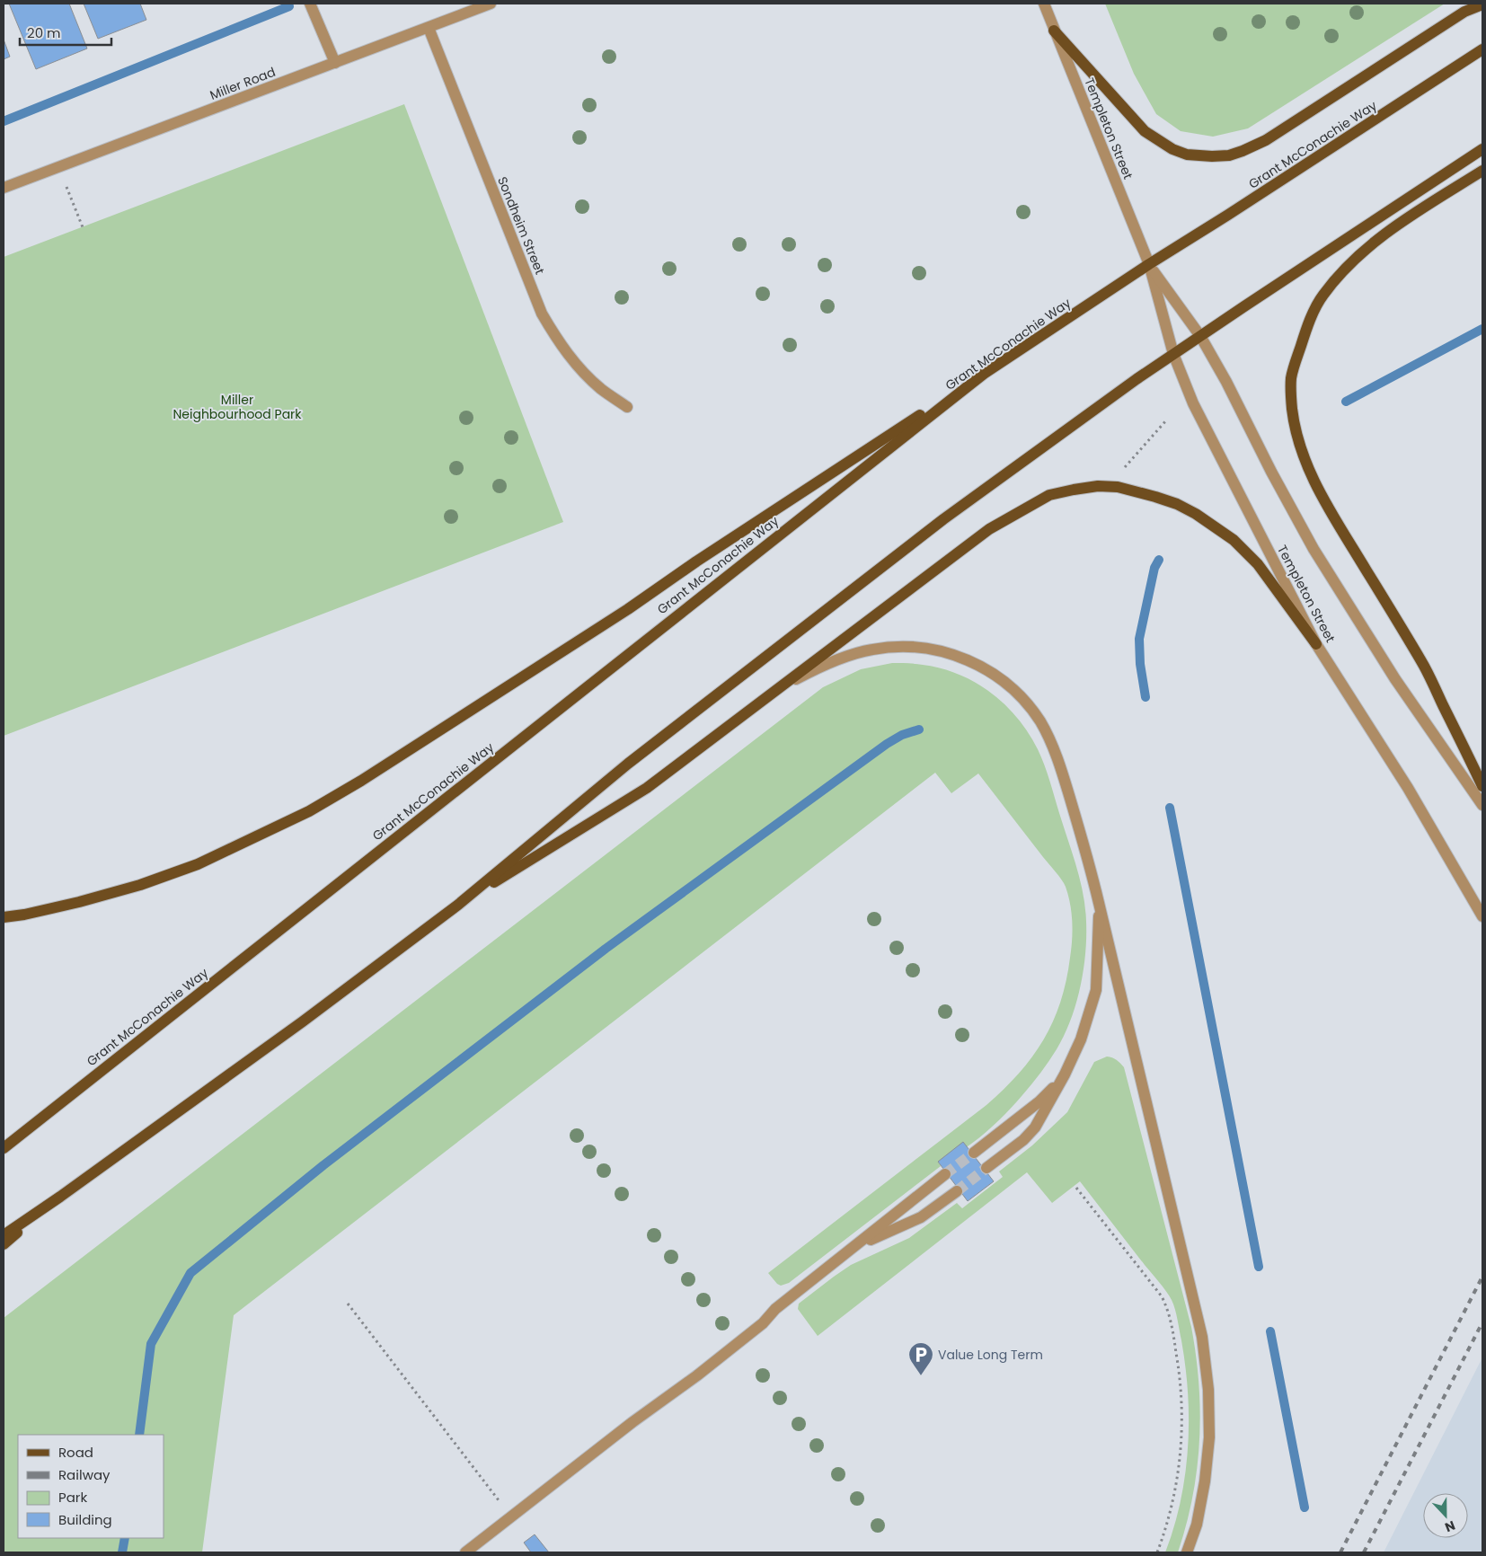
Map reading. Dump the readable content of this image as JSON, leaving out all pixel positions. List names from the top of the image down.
{
  "streets": {
    "main road": ["Grant McConachie Way"],
    "street": ["Miller Road", "Templeton Street", "Sondheim Street"]
  },
  "crossings": [
    ["Miller Road", "Sondheim Street"],
    ["Templeton Street", "Grant McConachie Way"]
  ],
  "parks": ["Miller Neighbourhood Park"],
  "places": {
    "parking": ["Value Long Term"]
  },
  "legend": [
    "Road",
    "Railway",
    "Park",
    "Building"
  ],
  "scale_bar": "20 m",
  "north": "bottom"
}
